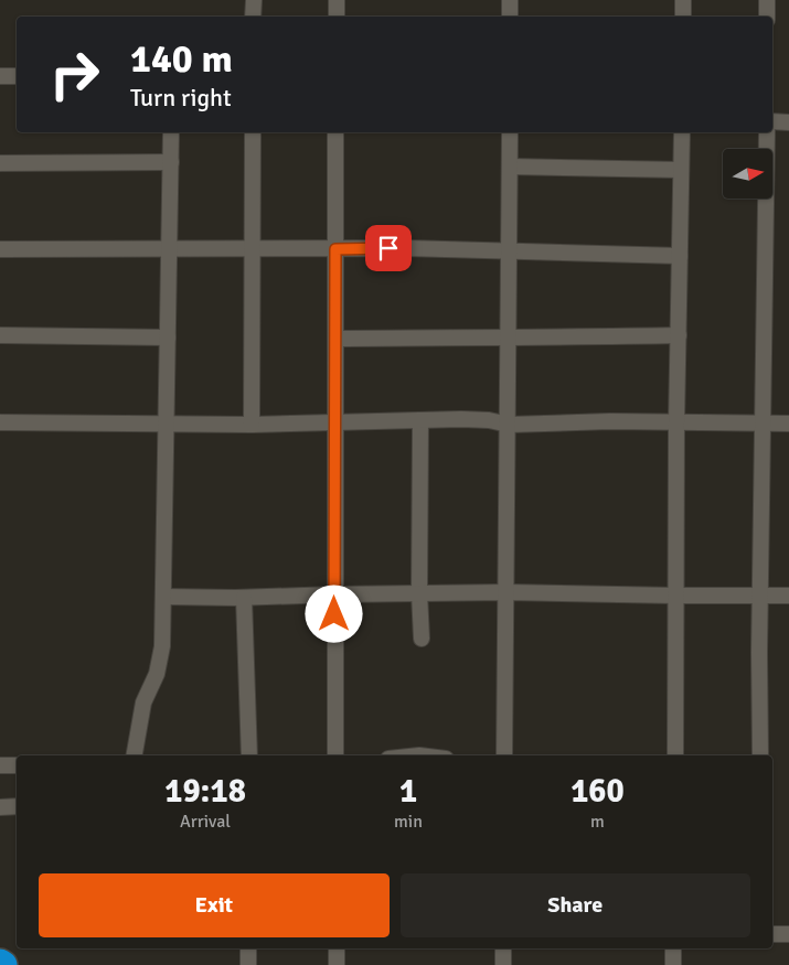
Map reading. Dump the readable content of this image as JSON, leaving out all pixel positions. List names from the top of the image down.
{
  "north": "right",
  "page": {
    "turn": ["140 m", "Turn right"],
    "eta": [
      "19:18",
      "Arrival",
      "1",
      "min",
      "160",
      "m"
    ],
    "buttons": ["Exit", "Share"]
  }
}
